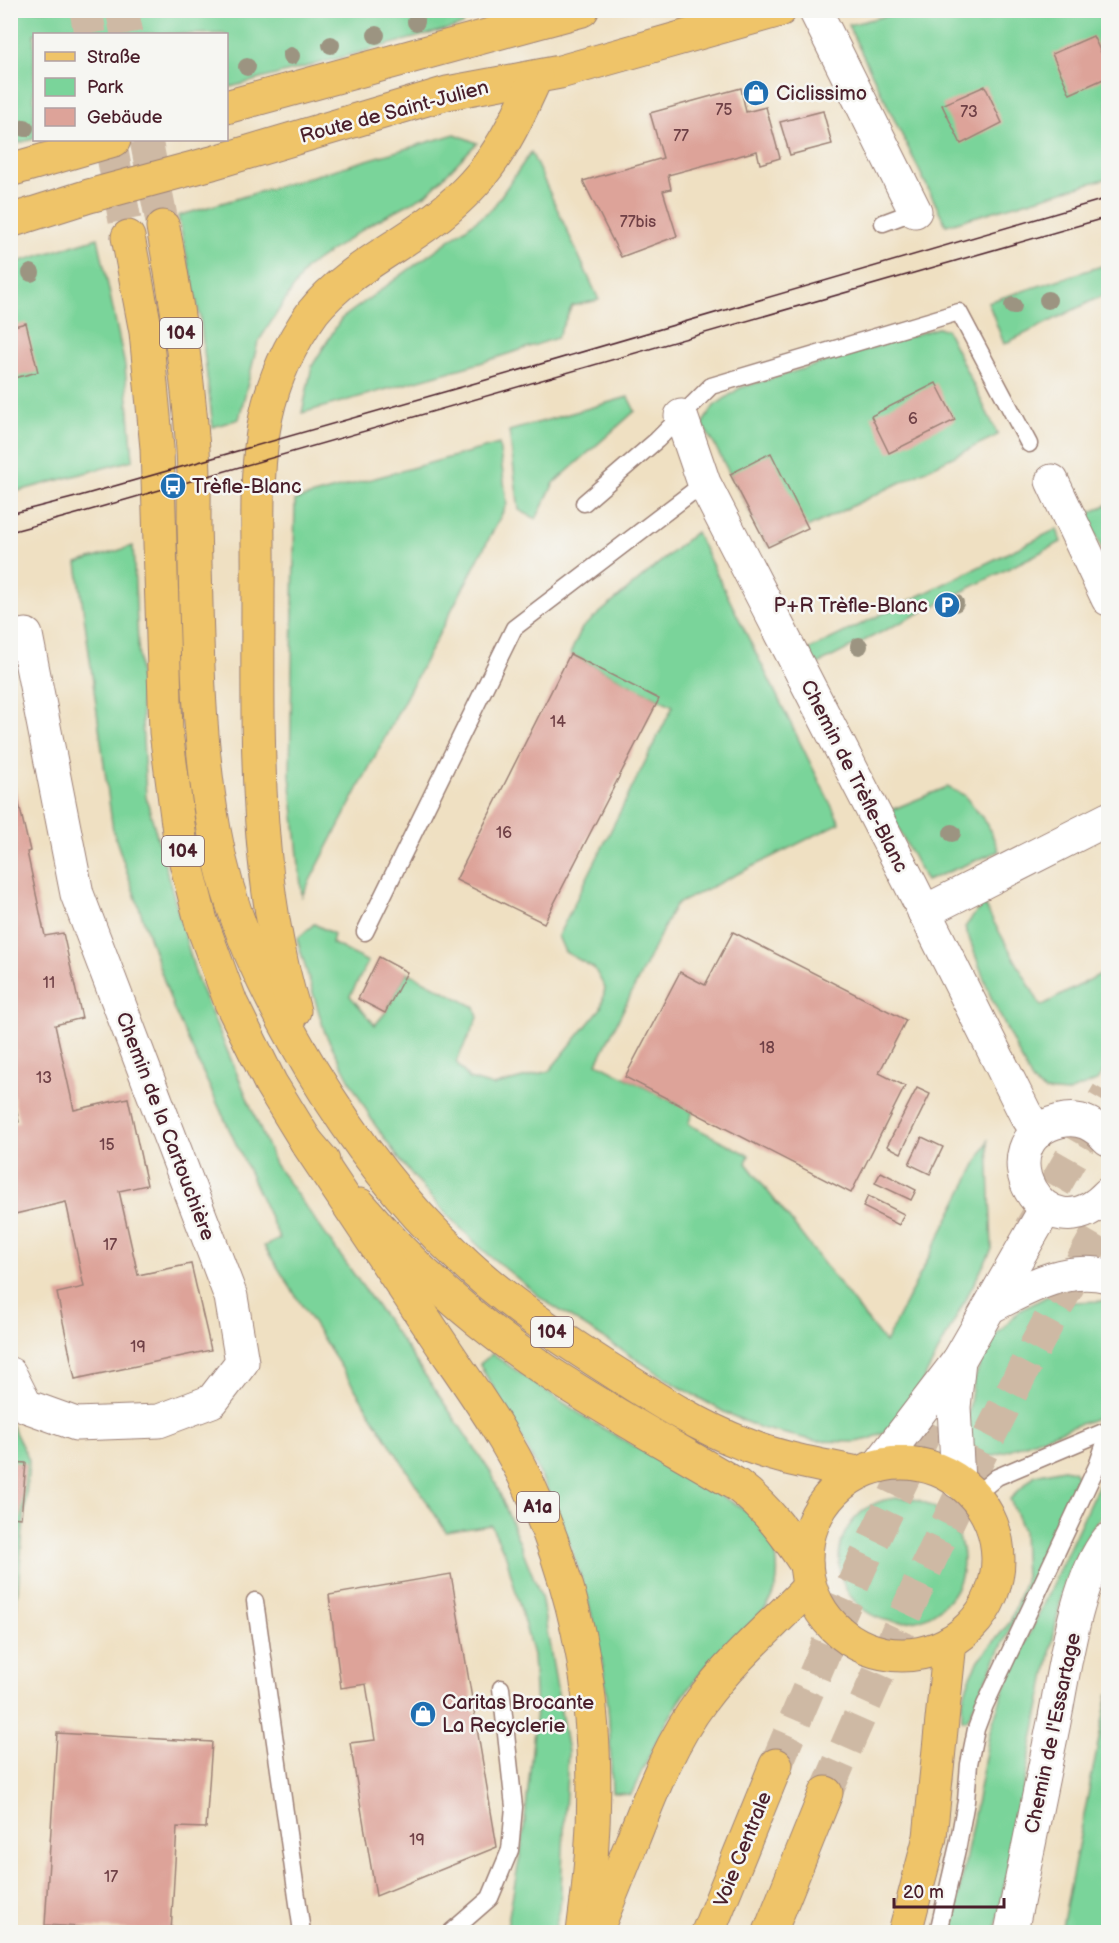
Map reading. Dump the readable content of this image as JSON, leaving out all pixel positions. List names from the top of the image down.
{
  "streets": {
    "main road": [
      "Route de Saint-Julien",
      "104",
      "A1a",
      "Voie Centrale"
    ],
    "street": ["Chemin de Trèfle-Blanc", "Chemin de la Cartouchière", "Chemin de l'Essartage"]
  },
  "crossings": [
    ["104", "A1a"]
  ],
  "places": {
    "shop": ["Ciclissimo", "Caritas Brocante La Recyclerie"],
    "bus stop": ["Trèfle-Blanc"],
    "parking": ["P+R Trèfle-Blanc"]
  },
  "house_numbers": [
    "75",
    "73",
    "77",
    "77bis",
    "6",
    "14",
    "16",
    "11",
    "18",
    "13",
    "15",
    "17",
    "19",
    "19",
    "17"
  ],
  "legend": ["Straße", "Park", "Gebäude"],
  "scale_bar": "20 m"
}
